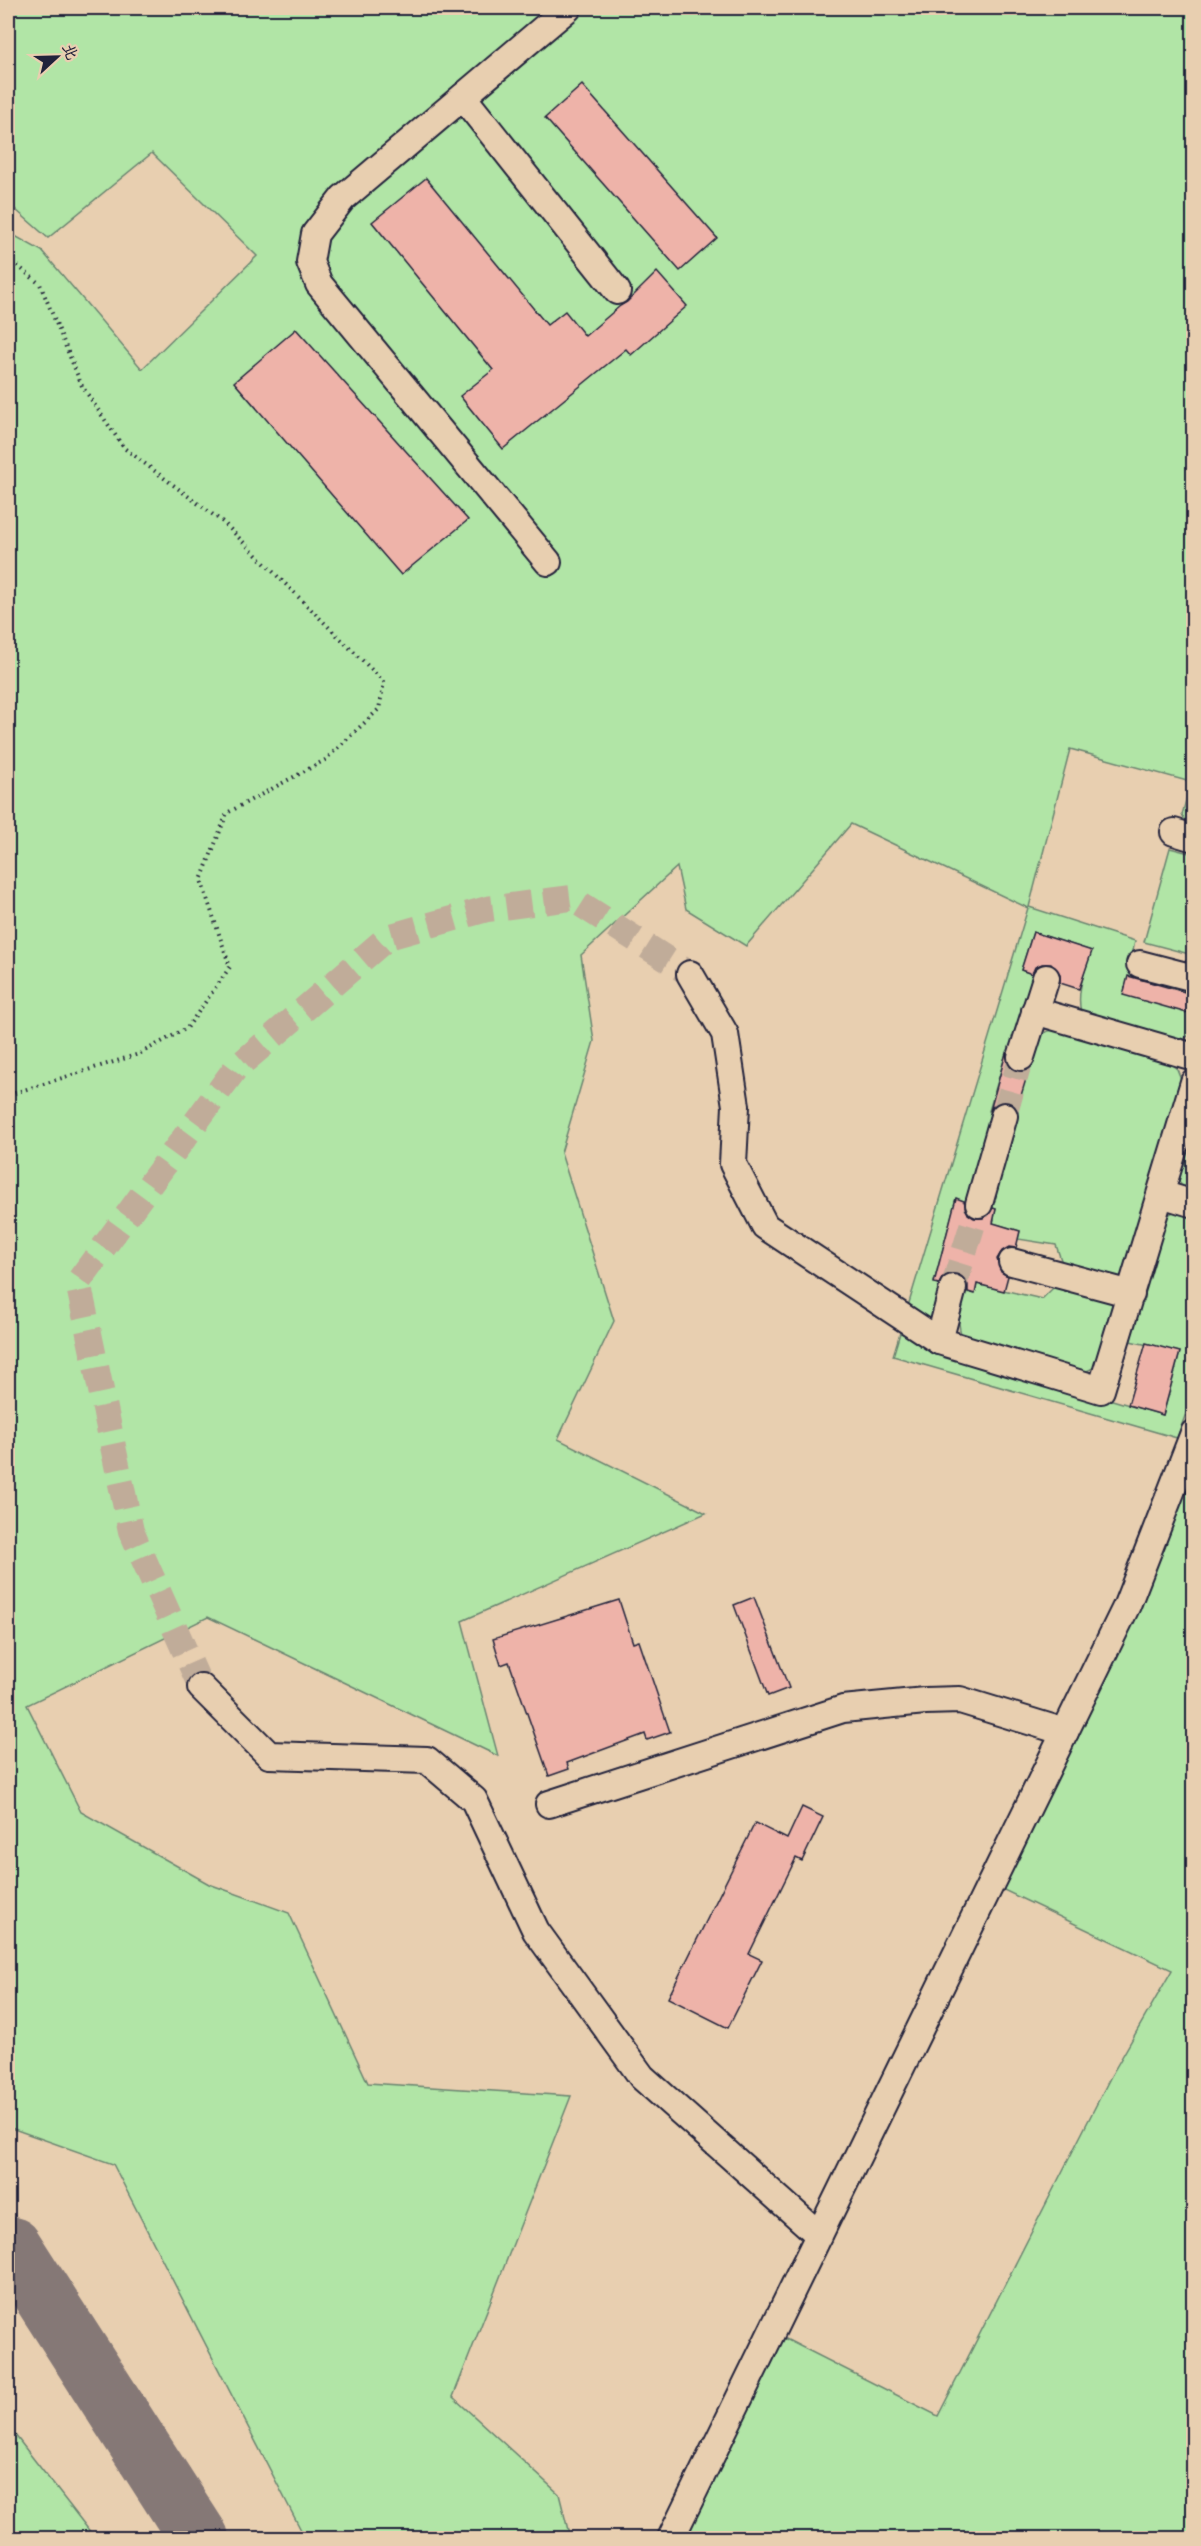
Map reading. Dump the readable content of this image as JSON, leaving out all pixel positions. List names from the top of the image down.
{
  "north": "right"
}
